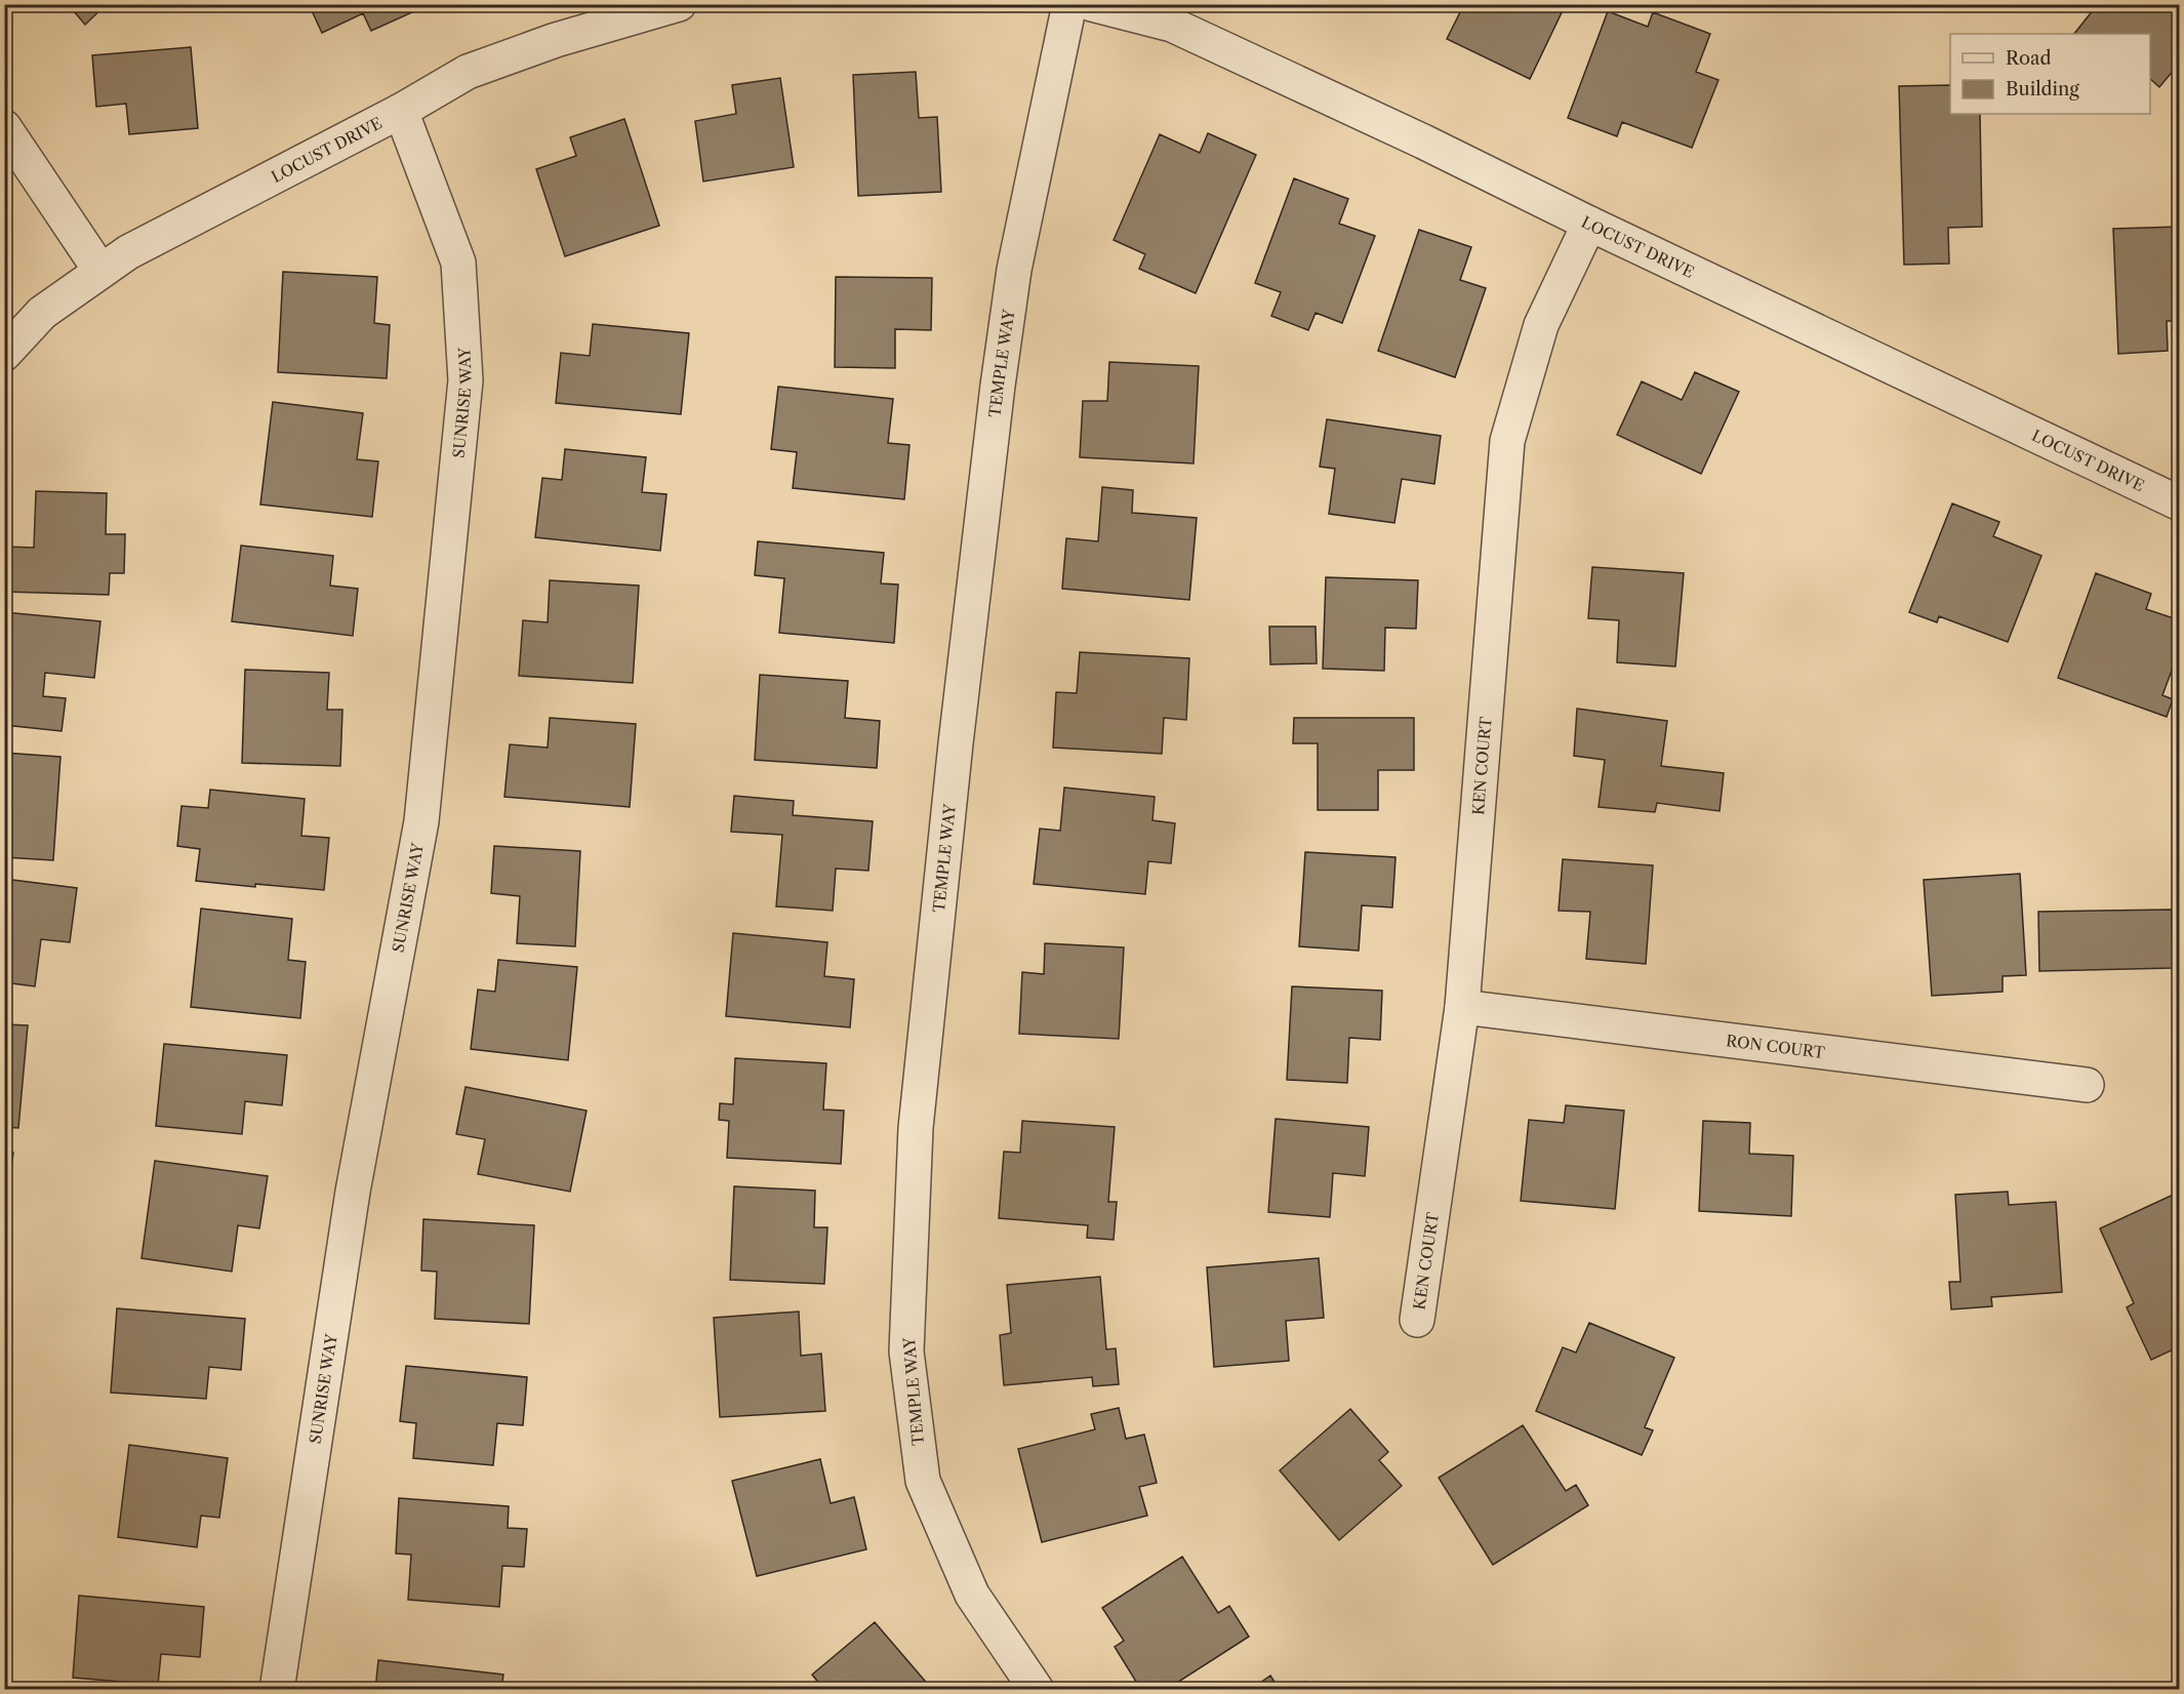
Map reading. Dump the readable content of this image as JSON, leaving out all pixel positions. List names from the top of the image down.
{
  "streets": {
    "street": [
      "LOCUST DRIVE",
      "TEMPLE WAY",
      "SUNRISE WAY",
      "KEN COURT",
      "RON COURT"
    ]
  },
  "crossings": [
    ["LOCUST DRIVE", "SUNRISE WAY"],
    ["LOCUST DRIVE", "KEN COURT"],
    ["KEN COURT", "RON COURT"]
  ],
  "legend": ["Road", "Building"]
}
